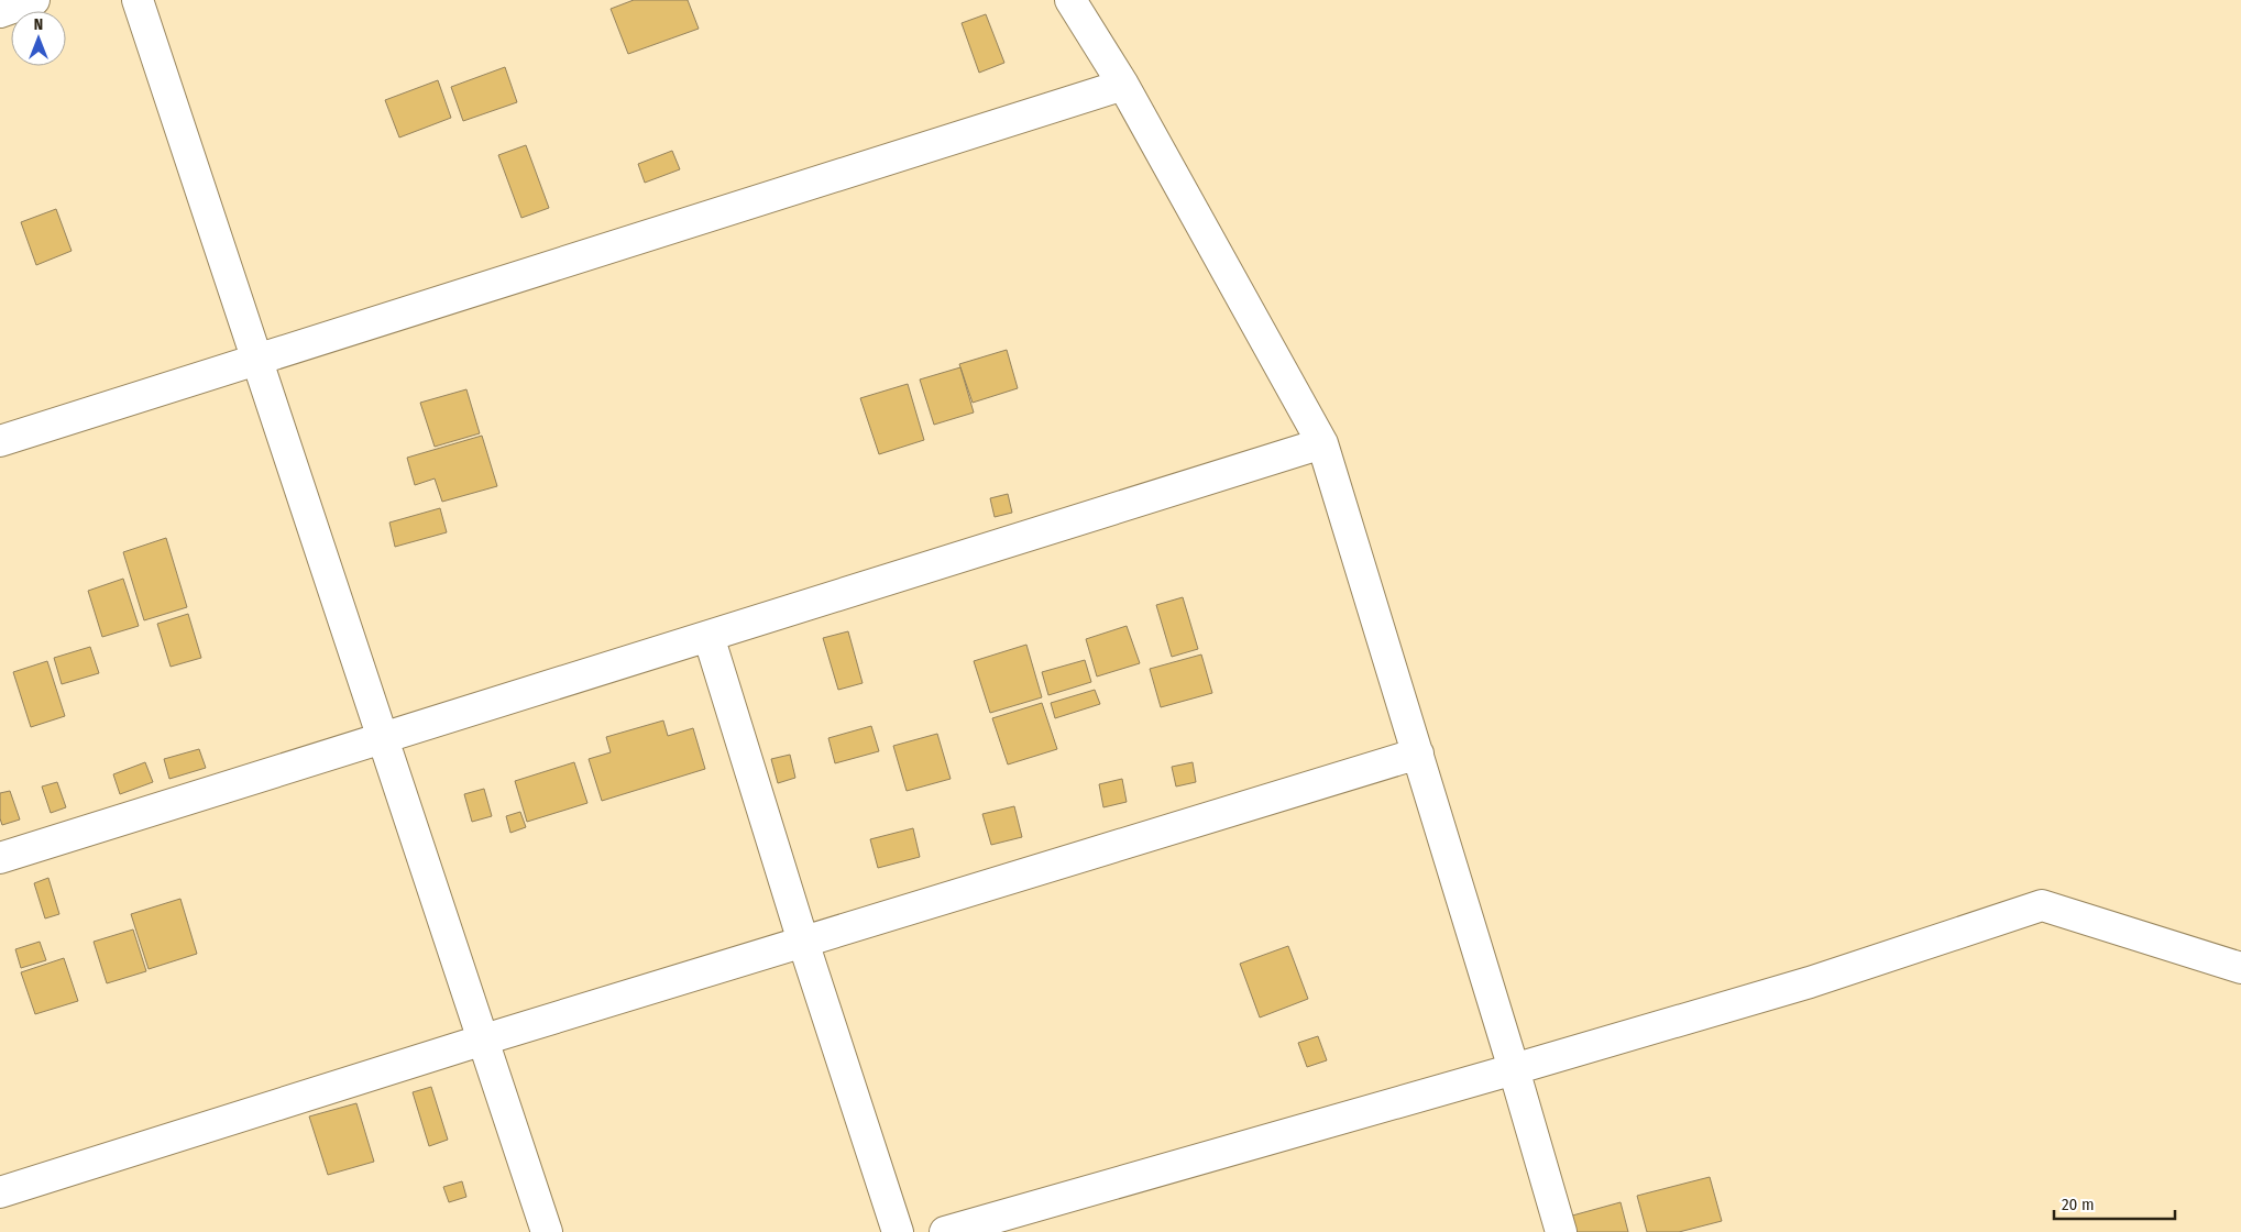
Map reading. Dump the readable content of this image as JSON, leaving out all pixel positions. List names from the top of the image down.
{
  "scale_bar": "20 m",
  "north": "top"
}
